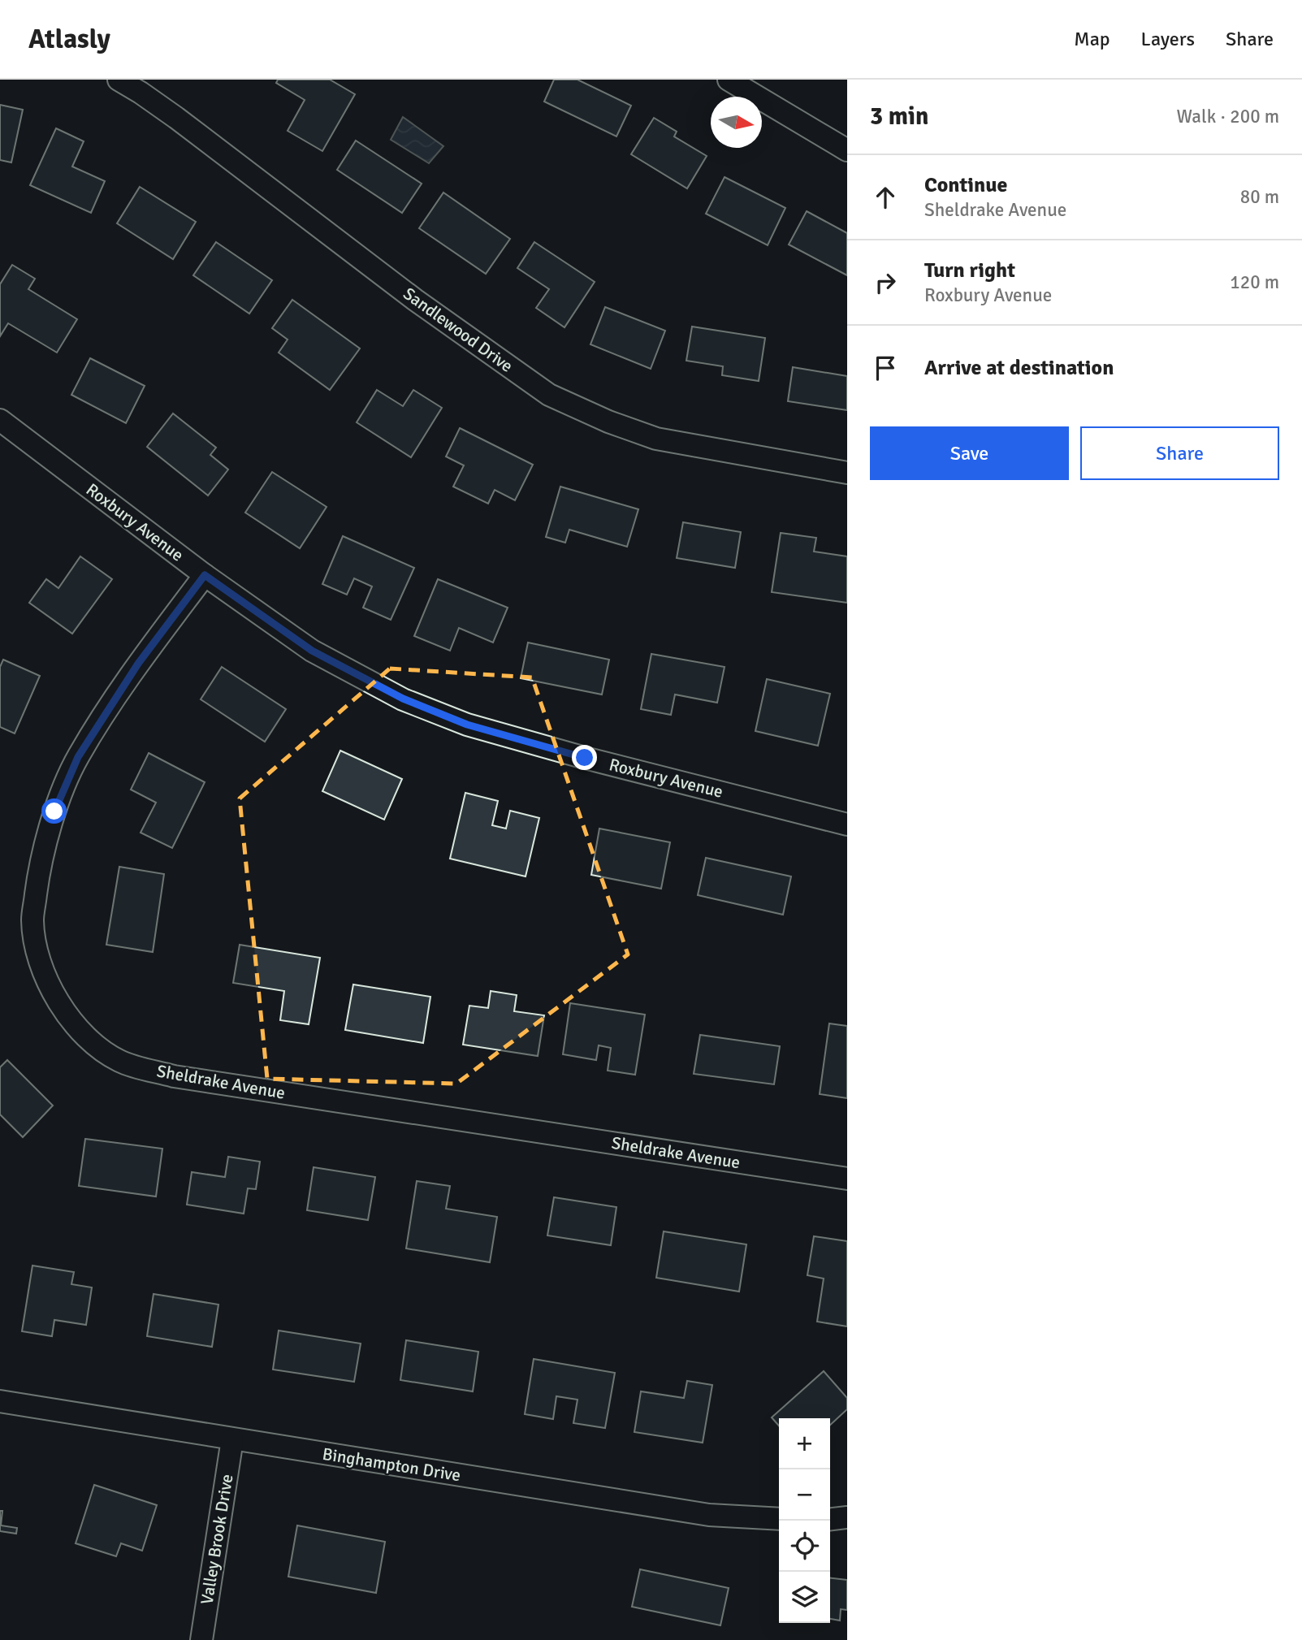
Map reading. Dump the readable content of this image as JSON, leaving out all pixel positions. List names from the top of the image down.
{
  "streets": {
    "street": [
      "Sandlewood Drive",
      "Roxbury Avenue",
      "Sheldrake Avenue",
      "Binghampton Drive",
      "Valley Brook Drive"
    ]
  },
  "crossings": [
    ["Roxbury Avenue", "Sheldrake Avenue"],
    ["Binghampton Drive", "Valley Brook Drive"]
  ],
  "north": "right",
  "page": {
    "header": "Atlasly",
    "nav": ["Map", "Layers", "Share"],
    "heading": ["3 min", "Walk · 200 m"],
    "list": [
      ["Continue", "Sheldrake Avenue", "80 m"],
      ["Turn right", "Roxbury Avenue", "120 m"],
      "Arrive at destination"
    ],
    "buttons": ["Save", "Share"],
    "map_buttons": ["+", "−"]
  }
}
